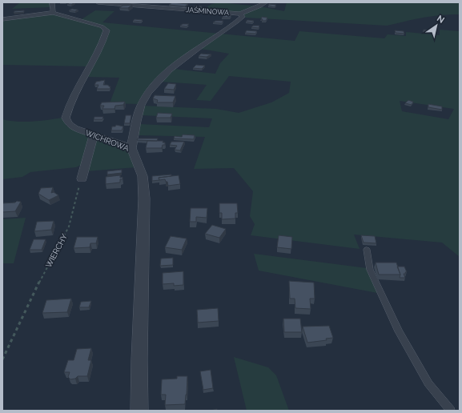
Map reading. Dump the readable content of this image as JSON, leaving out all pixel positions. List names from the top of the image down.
{
  "streets": {
    "street": ["JAŚMINOWA", "WICHROWA"],
    "path": ["WIERCHY"]
  },
  "north": "top right"
}
